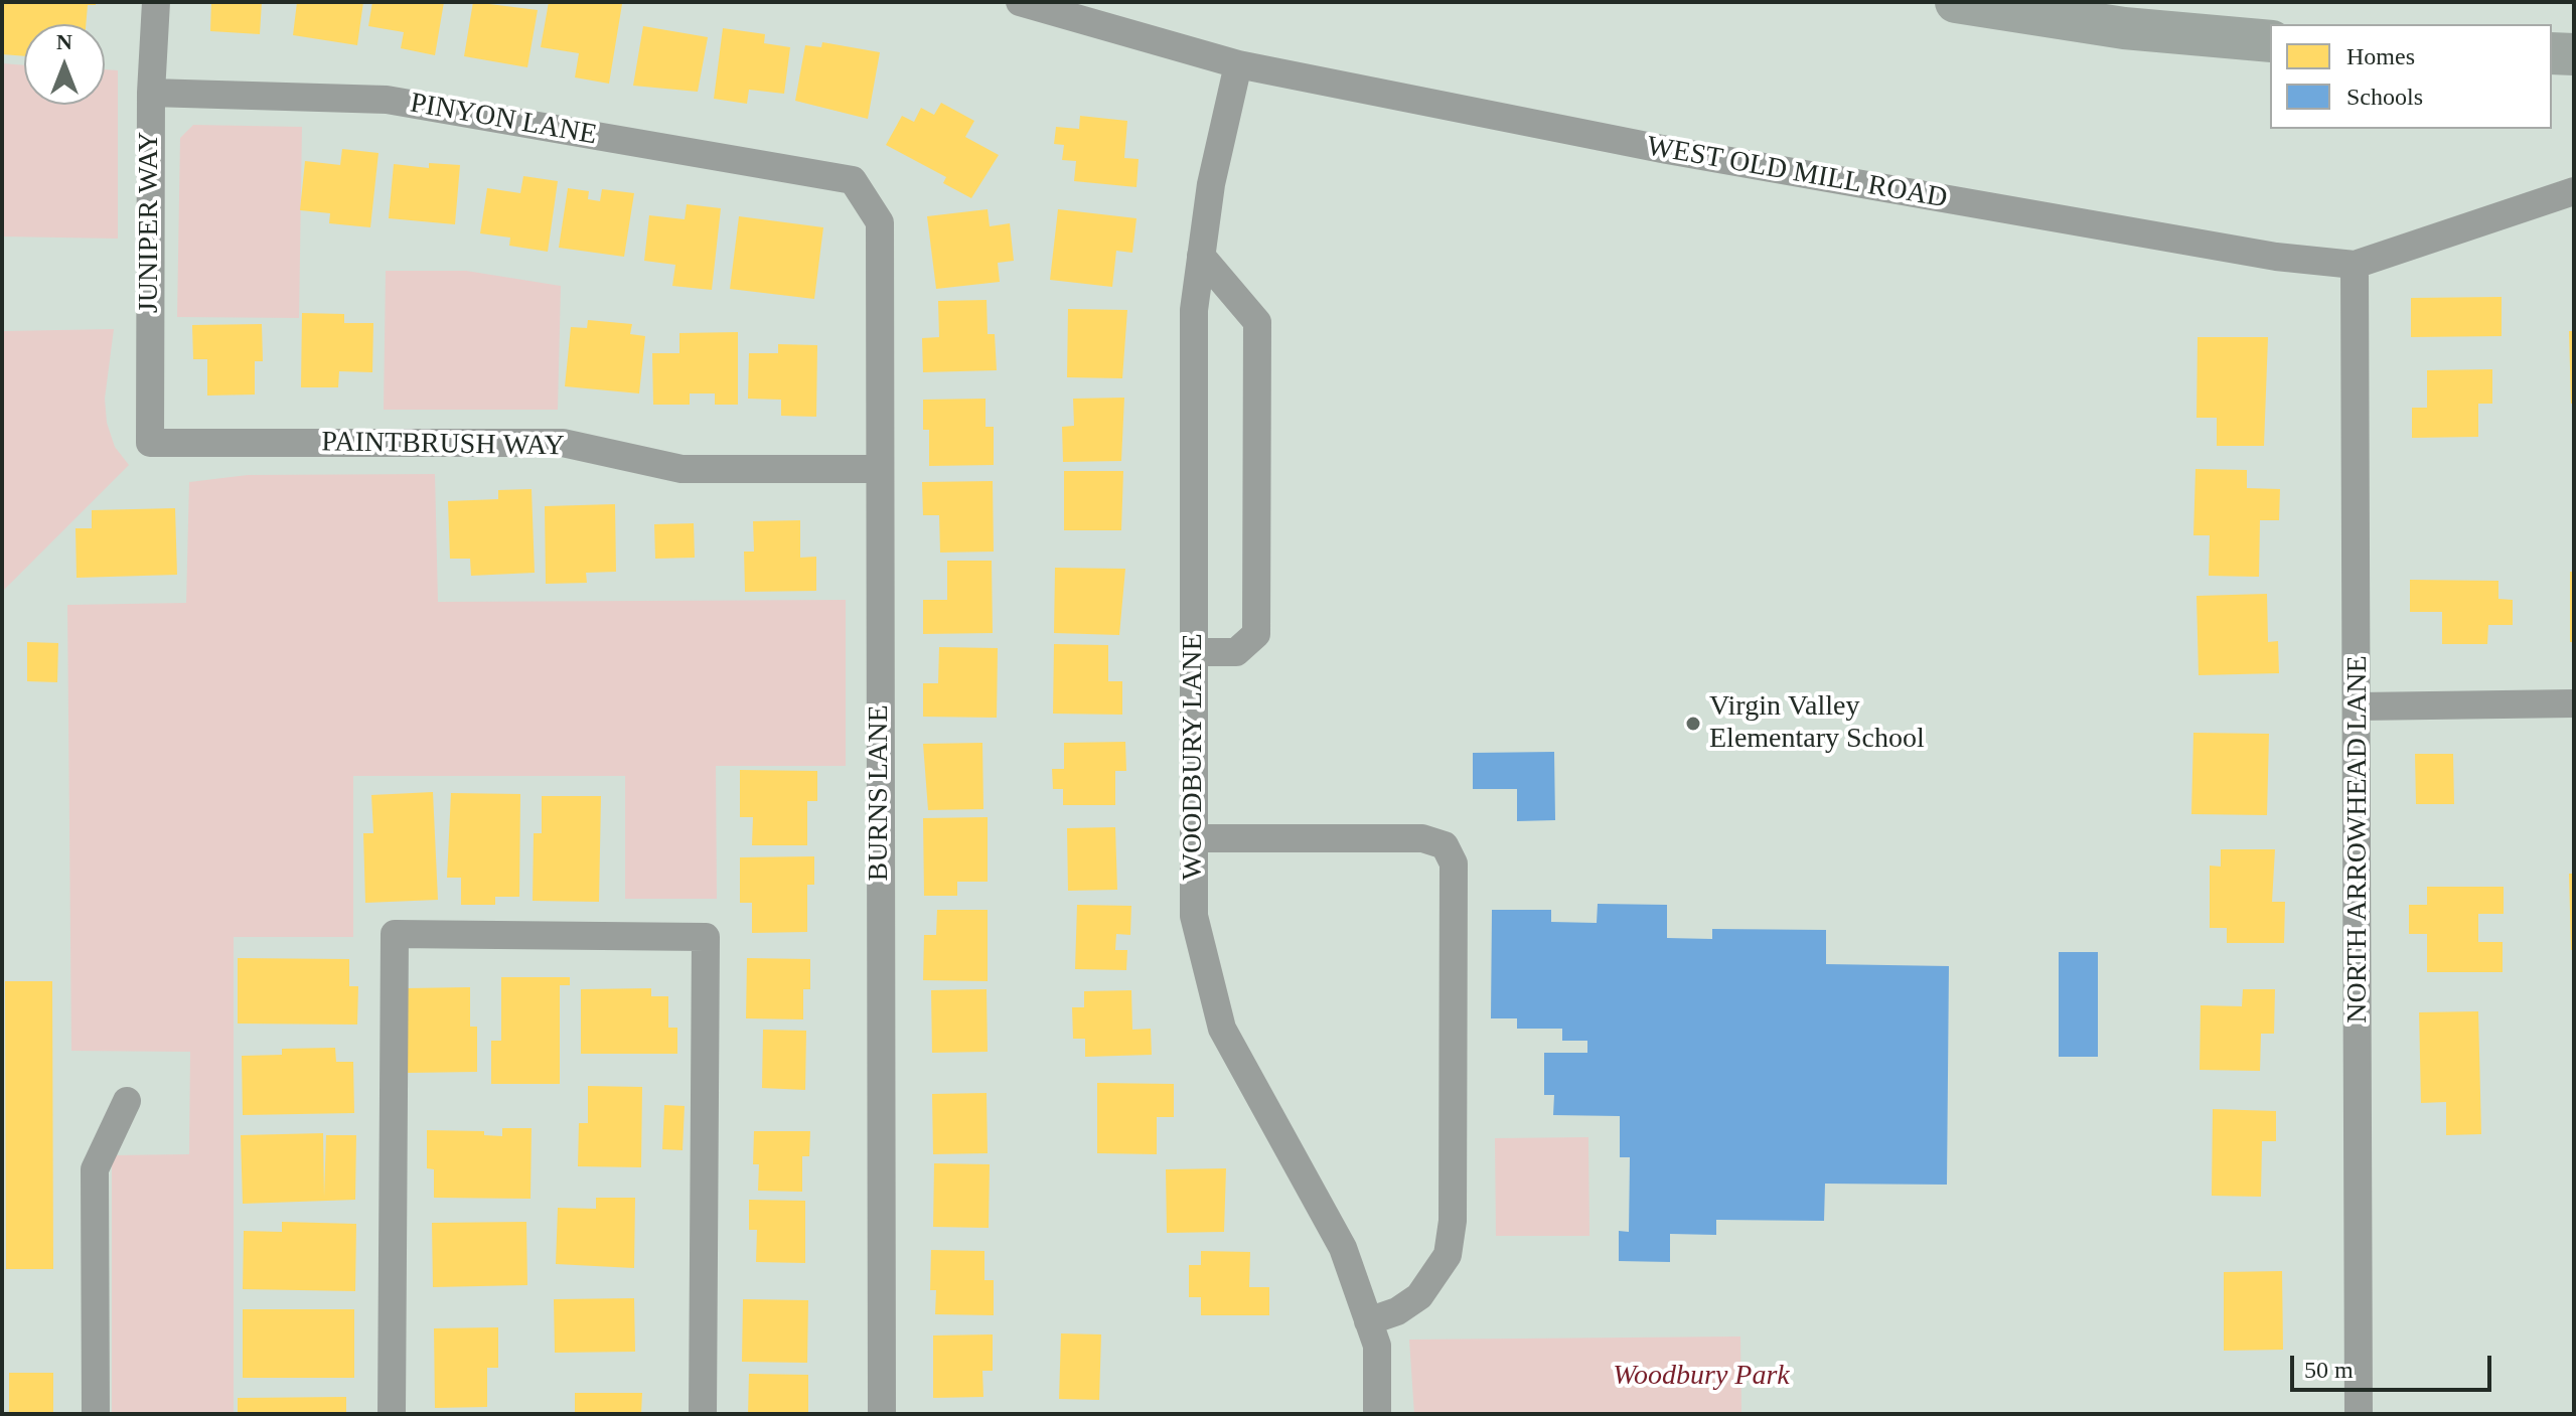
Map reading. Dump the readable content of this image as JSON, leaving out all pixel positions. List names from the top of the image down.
{
  "streets": {
    "street": [
      "PINYON LANE",
      "WEST OLD MILL ROAD",
      "JUNIPER WAY",
      "PAINTBRUSH WAY",
      "WOODBURY LANE",
      "BURNS LANE",
      "NORTH ARROWHEAD LANE"
    ]
  },
  "crossings": [
    ["PINYON LANE", "JUNIPER WAY"],
    ["PINYON LANE", "BURNS LANE"],
    ["WEST OLD MILL ROAD", "WOODBURY LANE"],
    ["WEST OLD MILL ROAD", "NORTH ARROWHEAD LANE"],
    ["JUNIPER WAY", "PAINTBRUSH WAY"],
    ["PAINTBRUSH WAY", "BURNS LANE"]
  ],
  "parks": ["Woodbury Park"],
  "places": ["Virgin Valley Elementary School"],
  "legend": ["Homes", "Schools"],
  "scale_bar": "50 m",
  "north": "top"
}
